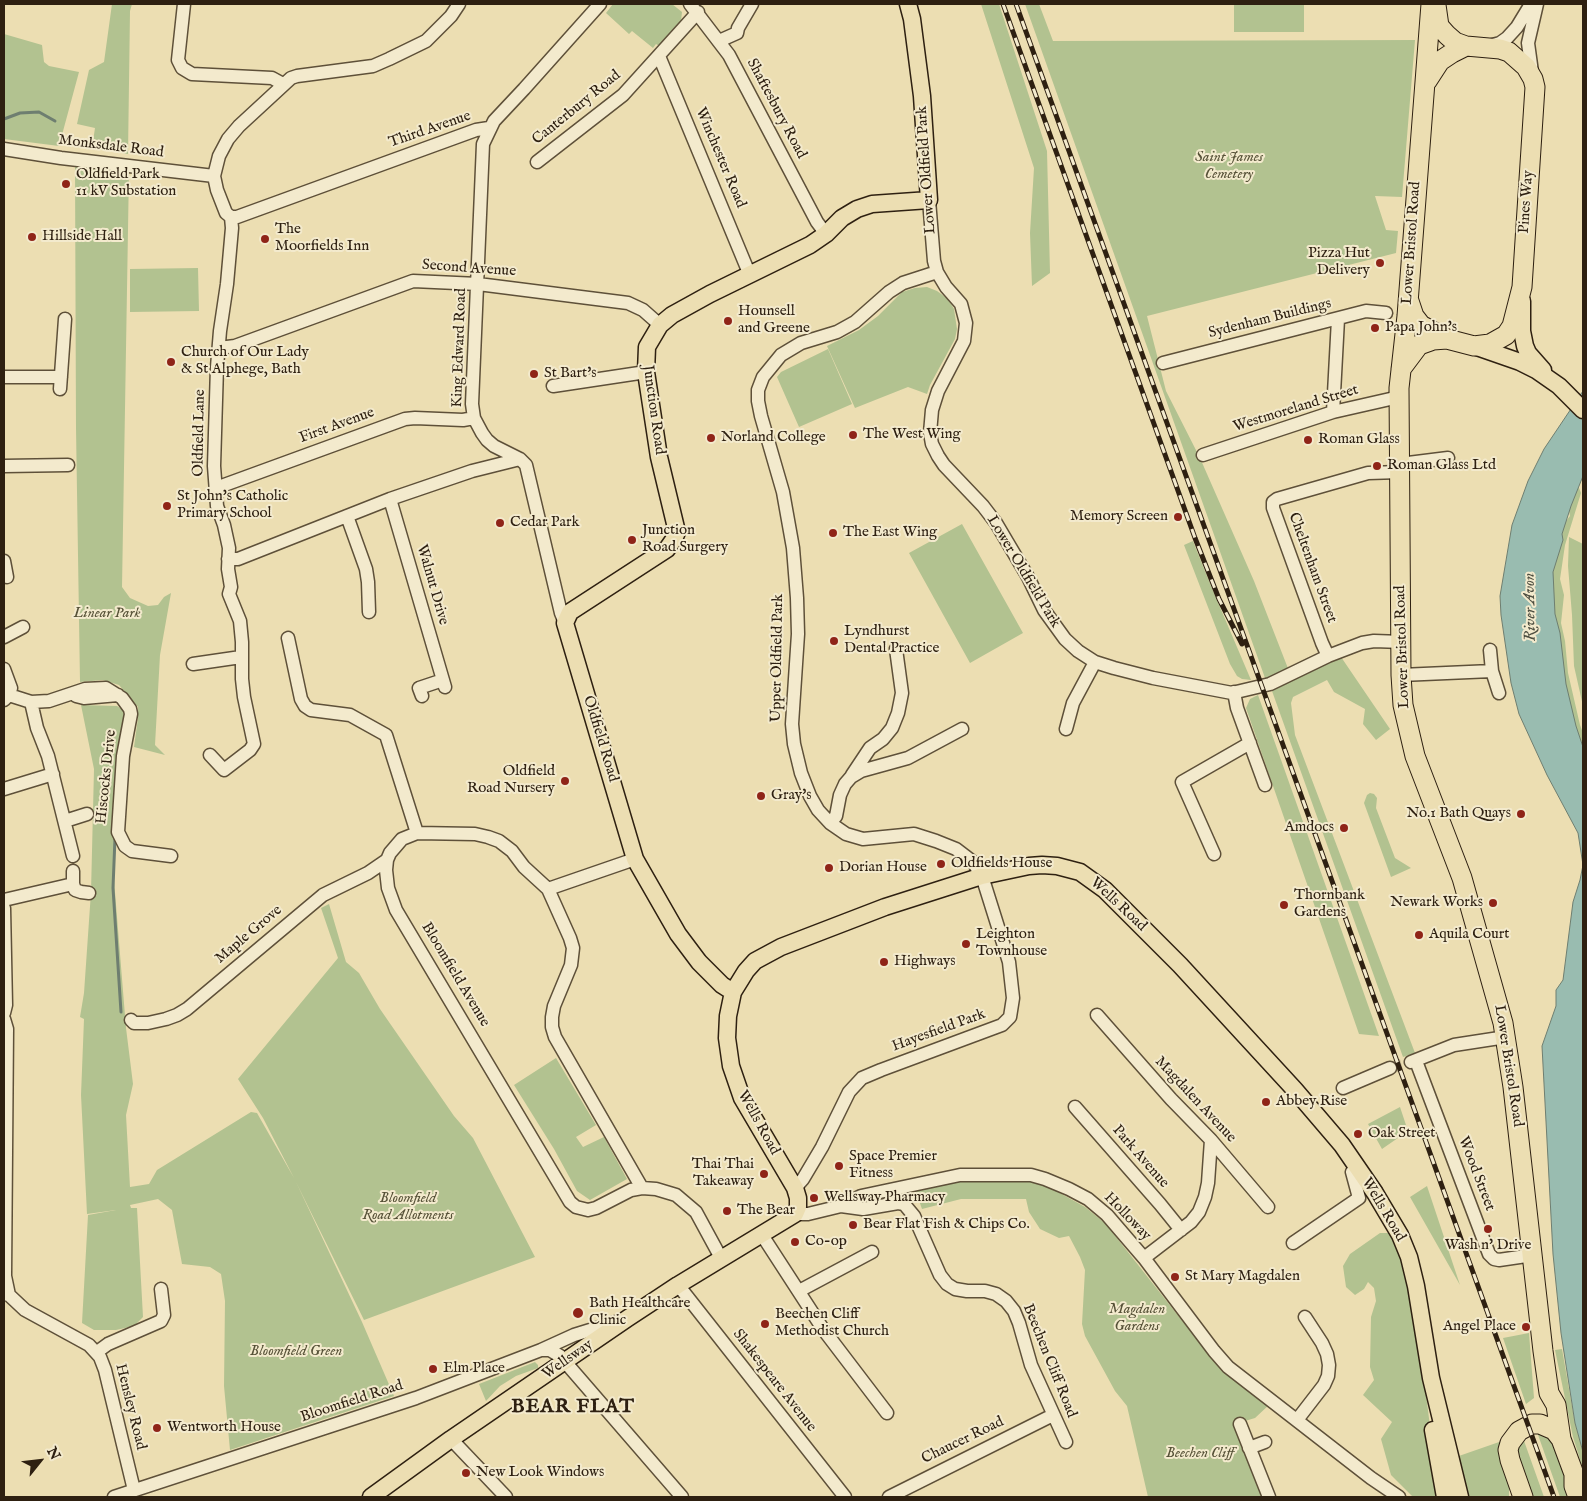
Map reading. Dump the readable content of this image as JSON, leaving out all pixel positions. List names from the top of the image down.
{
  "streets": {
    "highway": ["Pines Way", "Lower Bristol Road"],
    "main road": [
      "Lower Oldfield Park",
      "Junction Road",
      "Oldfield Road",
      "Wells Road",
      "Wellsway"
    ],
    "street": [
      "Canterbury Road",
      "Shaftesbury Road",
      "Third Avenue",
      "Monksdale Road",
      "Winchester Road",
      "Second Avenue",
      "Sydenham Buildings",
      "King Edward Road",
      "Westmoreland Street",
      "First Avenue",
      "Oldfield Lane",
      "Cheltenham Street",
      "Walnut Drive",
      "Upper Oldfield Park",
      "Hiscocks Drive",
      "Maple Grove",
      "Bloomfield Avenue",
      "Hayesfield Park",
      "Magdalen Avenue",
      "Park Avenue",
      "Wood Street",
      "Holloway",
      "Beechen Cliff Road",
      "Shakespeare Avenue",
      "Bloomfield Road",
      "Hensley Road",
      "Chaucer Road"
    ]
  },
  "crossings": [
    ["Canterbury Road", "Shaftesbury Road"],
    ["Canterbury Road", "Winchester Road"],
    ["Shaftesbury Road", "Junction Road"],
    ["Third Avenue", "King Edward Road"],
    ["Third Avenue", "Oldfield Lane"],
    ["Winchester Road", "Junction Road"],
    ["Lower Oldfield Park", "Junction Road"],
    ["Lower Oldfield Park", "Upper Oldfield Park"],
    ["Pines Way", "Lower Bristol Road"],
    ["Lower Bristol Road", "Westmoreland Street"],
    ["Lower Bristol Road", "Cheltenham Street"],
    ["Lower Bristol Road", "Wood Street"],
    ["Second Avenue", "King Edward Road"],
    ["Second Avenue", "Junction Road"],
    ["Second Avenue", "Oldfield Lane"],
    ["King Edward Road", "First Avenue"],
    ["King Edward Road", "Oldfield Road"],
    ["Junction Road", "Oldfield Road"],
    ["First Avenue", "Oldfield Lane"],
    ["Upper Oldfield Park", "Wells Road"],
    ["Upper Oldfield Park", "Hayesfield Park"],
    ["Oldfield Road", "Wells Road"],
    ["Wells Road", "Hayesfield Park"],
    ["Wells Road", "Wellsway"],
    ["Maple Grove", "Bloomfield Avenue"],
    ["Bloomfield Avenue", "Wellsway"],
    ["Holloway", "Beechen Cliff Road"],
    ["Wellsway", "Shakespeare Avenue"],
    ["Wellsway", "Bloomfield Road"],
    ["Beechen Cliff Road", "Chaucer Road"],
    ["Bloomfield Road", "Hensley Road"]
  ],
  "districts": ["BEAR FLAT"],
  "water": ["River Avon"],
  "parks": [
    "Saint James Cemetery",
    "Linear Park",
    "Bloomfield Road Allotments",
    "Magdalen Gardens",
    "Bloomfield Green",
    "Beechen Cliff"
  ],
  "places": [
    "Oldfield Park 11 kV Substation",
    "Hillside Hall",
    "The Moorfields Inn",
    "Pizza Hut Delivery",
    "Hounsell and Greene",
    "Papa John's",
    "Church of Our Lady & St Alphege, Bath",
    "St Bart's",
    "The West Wing",
    "Norland College",
    "Roman Glass",
    "Roman Glass Ltd",
    "St John's Catholic Primary School",
    "Memory Screen",
    "Cedar Park",
    "The East Wing",
    "Junction Road Surgery",
    "Lyndhurst Dental Practice",
    "Oldfield Road Nursery",
    "Gray's",
    "No.1 Bath Quays",
    "Amdocs",
    "Oldfields House",
    "Dorian House",
    "Newark Works",
    "Thornbank Gardens",
    "Aquila Court",
    "Leighton Townhouse",
    "Highways",
    "Abbey Rise",
    "Oak Street",
    "Space Premier Fitness",
    "Thai Thai Takeaway",
    "Wellsway Pharmacy",
    "The Bear",
    "Bear Flat Fish & Chips Co.",
    "Wash n' Drive",
    "Co-op",
    "St Mary Magdalen",
    "Bath Healthcare Clinic",
    "Beechen Cliff Methodist Church",
    "Angel Place",
    "Elm Place",
    "Wentworth House",
    "New Look Windows"
  ],
  "north": "top right"
}
